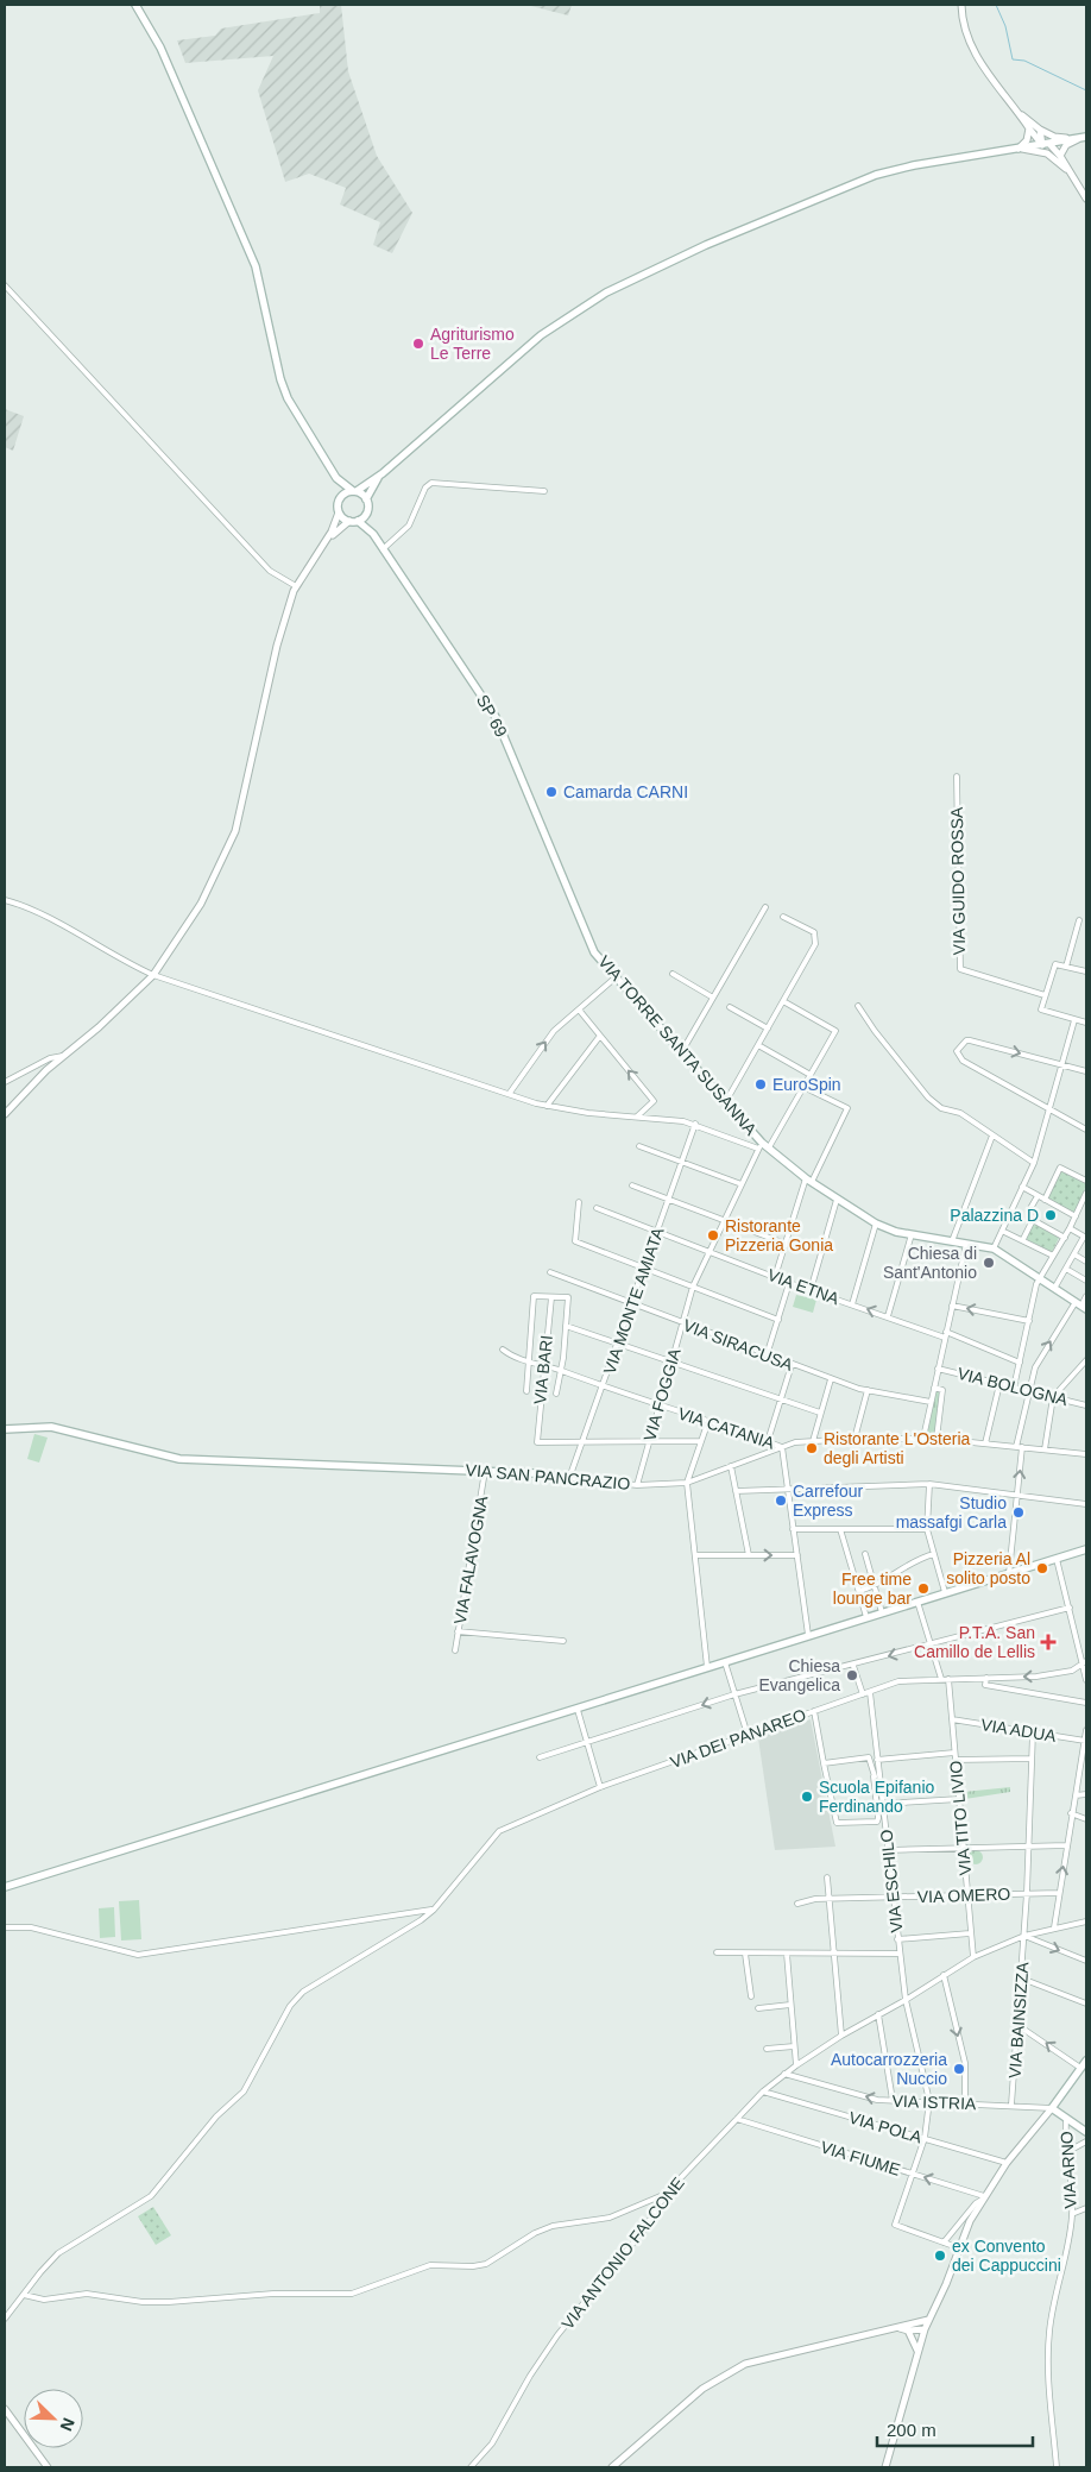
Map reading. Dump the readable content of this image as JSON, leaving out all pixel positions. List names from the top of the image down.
{
  "streets": {
    "main road": ["SP 69", "VIA TORRE SANTA SUSANNA", "VIA SAN PANCRAZIO"],
    "street": [
      "VIA GUIDO ROSSA",
      "VIA ETNA",
      "VIA MONTE AMIATA",
      "VIA SIRACUSA",
      "VIA BARI",
      "VIA BOLOGNA",
      "VIA FOGGIA",
      "VIA CATANIA",
      "VIA FALAVOGNA",
      "VIA ADUA",
      "VIA DEI PANAREO",
      "VIA TITO LIVIO",
      "VIA ESCHILO",
      "VIA OMERO",
      "VIA BAINSIZZA",
      "VIA ISTRIA",
      "VIA POLA",
      "VIA FIUME",
      "VIA ARNO",
      "VIA ANTONIO FALCONE"
    ]
  },
  "crossings": [
    ["SP 69", "VIA TORRE SANTA SUSANNA"],
    ["VIA TORRE SANTA SUSANNA", "VIA FOGGIA"],
    ["VIA ETNA", "VIA MONTE AMIATA"],
    ["VIA ETNA", "VIA FOGGIA"],
    ["VIA MONTE AMIATA", "VIA SIRACUSA"],
    ["VIA MONTE AMIATA", "VIA BARI"],
    ["VIA MONTE AMIATA", "VIA CATANIA"],
    ["VIA MONTE AMIATA", "VIA SAN PANCRAZIO"],
    ["VIA SIRACUSA", "VIA FOGGIA"],
    ["VIA BARI", "VIA CATANIA"],
    ["VIA FOGGIA", "VIA CATANIA"],
    ["VIA FOGGIA", "VIA SAN PANCRAZIO"],
    ["VIA CATANIA", "VIA SAN PANCRAZIO"],
    ["VIA SAN PANCRAZIO", "VIA FALAVOGNA"],
    ["VIA ADUA", "VIA TITO LIVIO"],
    ["VIA ADUA", "VIA BAINSIZZA"],
    ["VIA DEI PANAREO", "VIA TITO LIVIO"],
    ["VIA DEI PANAREO", "VIA ESCHILO"],
    ["VIA TITO LIVIO", "VIA OMERO"],
    ["VIA TITO LIVIO", "VIA ANTONIO FALCONE"],
    ["VIA ESCHILO", "VIA OMERO"],
    ["VIA ESCHILO", "VIA ISTRIA"],
    ["VIA ESCHILO", "VIA ANTONIO FALCONE"],
    ["VIA OMERO", "VIA BAINSIZZA"],
    ["VIA BAINSIZZA", "VIA ISTRIA"],
    ["VIA BAINSIZZA", "VIA ANTONIO FALCONE"],
    ["VIA ISTRIA", "VIA ANTONIO FALCONE"],
    ["VIA POLA", "VIA ANTONIO FALCONE"],
    ["VIA FIUME", "VIA ANTONIO FALCONE"]
  ],
  "one_way": ["VIA ISTRIA"],
  "places": {
    "other": [
      "Agriturismo Le Terre",
      "Camarda CARNI",
      "EuroSpin",
      "Palazzina D",
      "Ristorante Pizzeria Gonia",
      "Chiesa di Sant'Antonio",
      "Ristorante L'Osteria degli Artisti",
      "Carrefour Express",
      "Studio massafgi Carla",
      "Pizzeria Al solito posto",
      "Free time lounge bar",
      "Chiesa Evangelica",
      "Scuola Epifanio Ferdinando",
      "Autocarrozzeria Nuccio",
      "ex Convento dei Cappuccini"
    ],
    "health": ["P.T.A. San Camillo de Lellis"]
  },
  "scale_bar": "200 m",
  "north": "bottom right"
}
